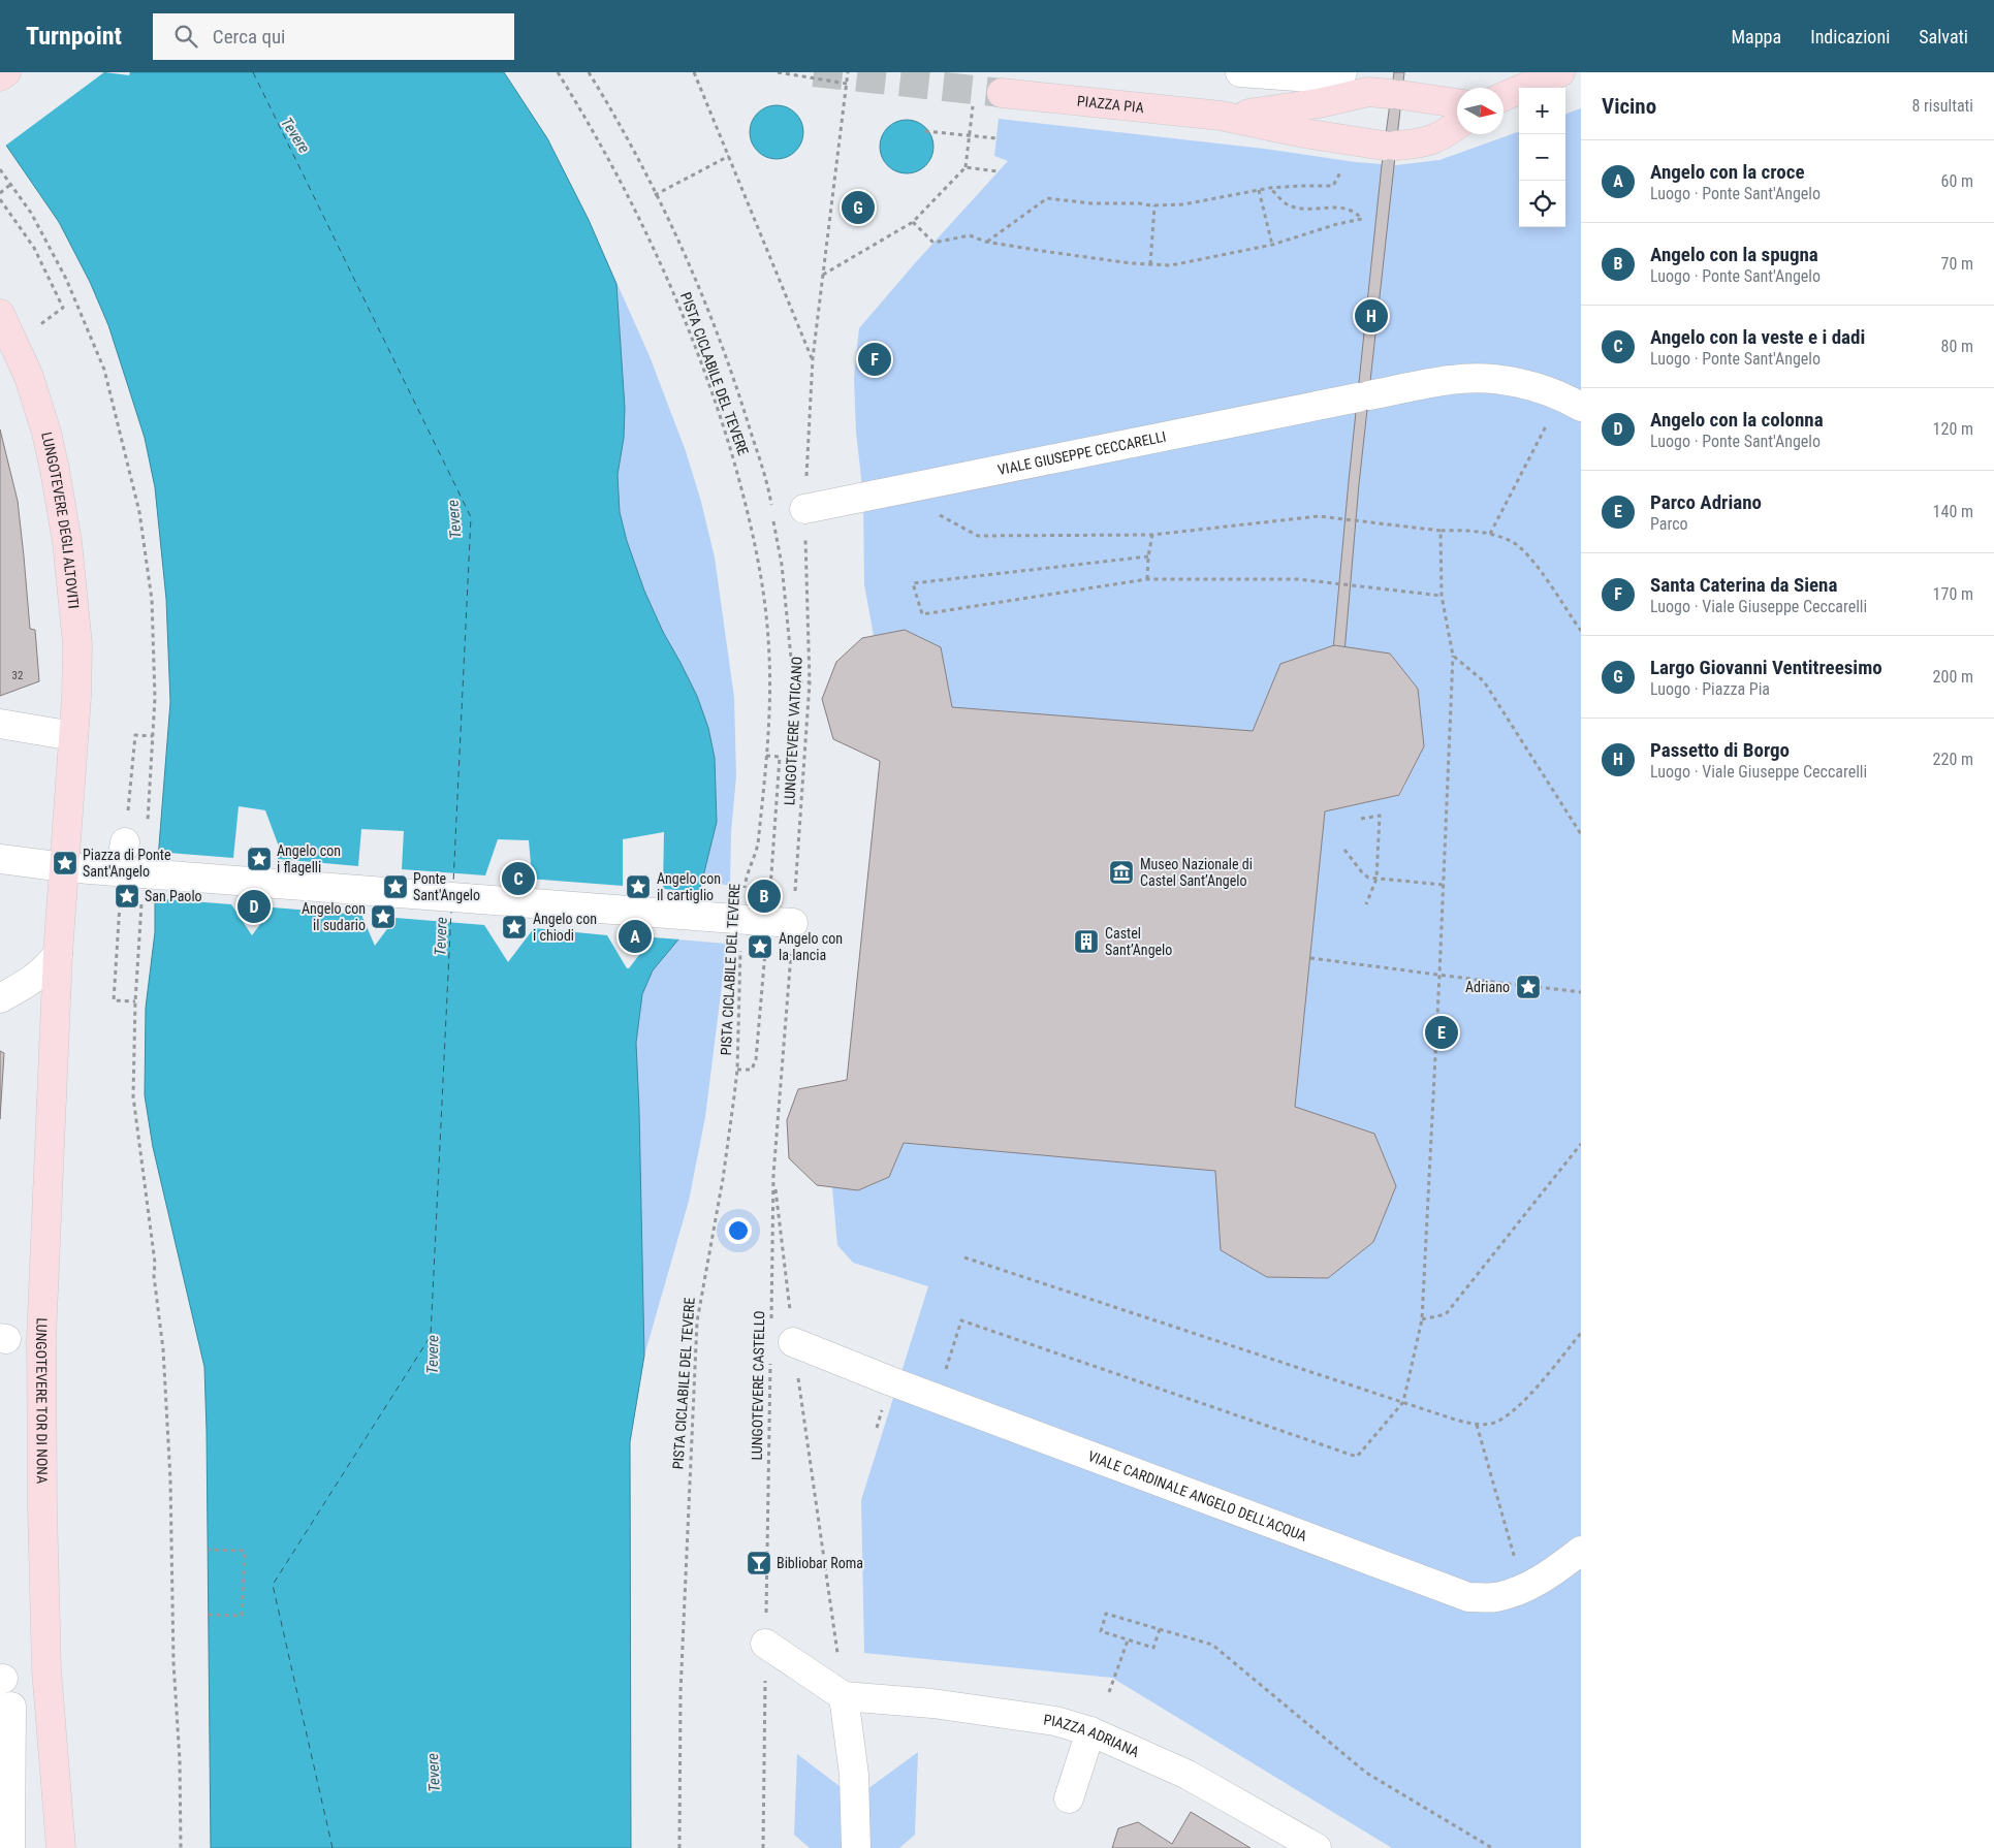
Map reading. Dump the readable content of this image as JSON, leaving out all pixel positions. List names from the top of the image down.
{
  "streets": {
    "main road": ["PIAZZA PIA", "LUNGOTEVERE DEGLI ALTOVITI", "LUNGOTEVERE TOR DI NONA"],
    "street": ["VIALE GIUSEPPE CECCARELLI", "VIALE CARDINALE ANGELO DELL'ACQUA", "PIAZZA ADRIANA"],
    "path": ["PISTA CICLABILE DEL TEVERE", "LUNGOTEVERE VATICANO", "LUNGOTEVERE CASTELLO"]
  },
  "crossings": [
    ["VIALE GIUSEPPE CECCARELLI", "LUNGOTEVERE VATICANO"],
    ["LUNGOTEVERE VATICANO", "LUNGOTEVERE CASTELLO"],
    ["LUNGOTEVERE CASTELLO", "VIALE CARDINALE ANGELO DELL'ACQUA"]
  ],
  "water": ["Tevere"],
  "places": {
    "place": [
      "Angelo con i flagelli",
      "Piazza di Ponte Sant'Angelo",
      "Ponte Sant'Angelo",
      "Angelo con il cartiglio",
      "San Paolo",
      "Angelo con il sudario",
      "Angelo con i chiodi",
      "Angelo con la lancia",
      "Adriano"
    ],
    "museum": ["Museo Nazionale di Castel Sant’Angelo"],
    "building": ["Castel Sant’Angelo"],
    "bar": ["Bibliobar Roma"]
  },
  "house_numbers": ["32"],
  "north": "right",
  "page": {
    "header": "Turnpoint",
    "search": "Cerca qui",
    "nav": ["Mappa", "Indicazioni", "Salvati"],
    "heading": ["Vicino", "8 risultati"],
    "map_buttons": ["+", "−"],
    "list": [
      {
        "mark": "A",
        "name": "Angelo con la croce",
        "note": "Luogo · Ponte Sant'Angelo",
        "value": "60 m"
      },
      {
        "mark": "B",
        "name": "Angelo con la spugna",
        "note": "Luogo · Ponte Sant'Angelo",
        "value": "70 m"
      },
      {
        "mark": "C",
        "name": "Angelo con la veste e i dadi",
        "note": "Luogo · Ponte Sant'Angelo",
        "value": "80 m"
      },
      {
        "mark": "D",
        "name": "Angelo con la colonna",
        "note": "Luogo · Ponte Sant'Angelo",
        "value": "120 m"
      },
      {
        "mark": "E",
        "name": "Parco Adriano",
        "note": "Parco",
        "value": "140 m"
      },
      {
        "mark": "F",
        "name": "Santa Caterina da Siena",
        "note": "Luogo · Viale Giuseppe Ceccarelli",
        "value": "170 m"
      },
      {
        "mark": "G",
        "name": "Largo Giovanni Ventitreesimo",
        "note": "Luogo · Piazza Pia",
        "value": "200 m"
      },
      {
        "mark": "H",
        "name": "Passetto di Borgo",
        "note": "Luogo · Viale Giuseppe Ceccarelli",
        "value": "220 m"
      }
    ],
    "pins": [
      "G",
      "H",
      "F",
      "C",
      "B",
      "D",
      "A",
      "E"
    ]
  }
}
